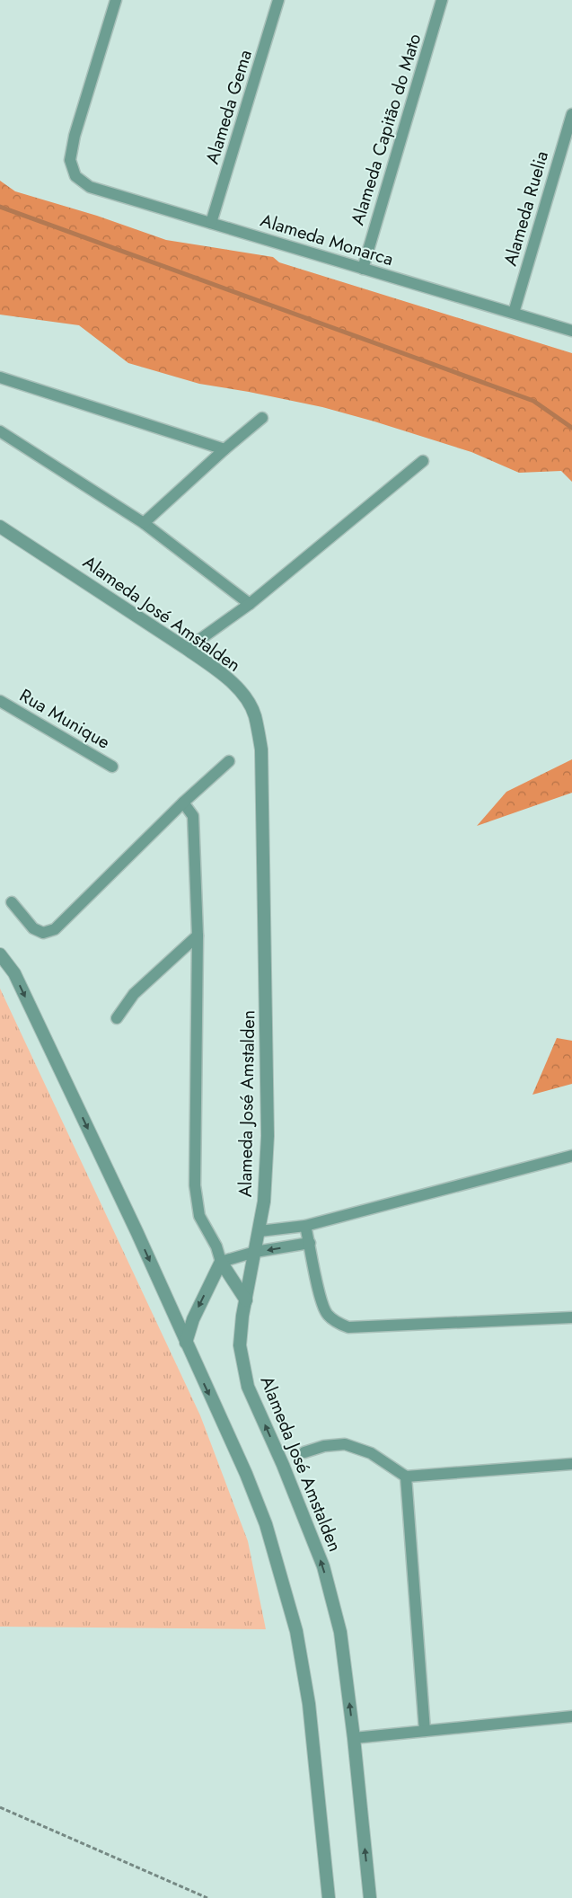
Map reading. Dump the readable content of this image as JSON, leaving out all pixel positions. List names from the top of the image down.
{
  "streets": {
    "street": [
      "Alameda Gema",
      "Alameda Capitão do Mato",
      "Alameda Ruelia",
      "Alameda Monarca",
      "Alameda José Amstalden",
      "Rua Munique"
    ]
  },
  "crossings": [
    ["Alameda Gema", "Alameda Monarca"],
    ["Alameda Capitão do Mato", "Alameda Monarca"],
    ["Alameda Ruelia", "Alameda Monarca"]
  ]
}
